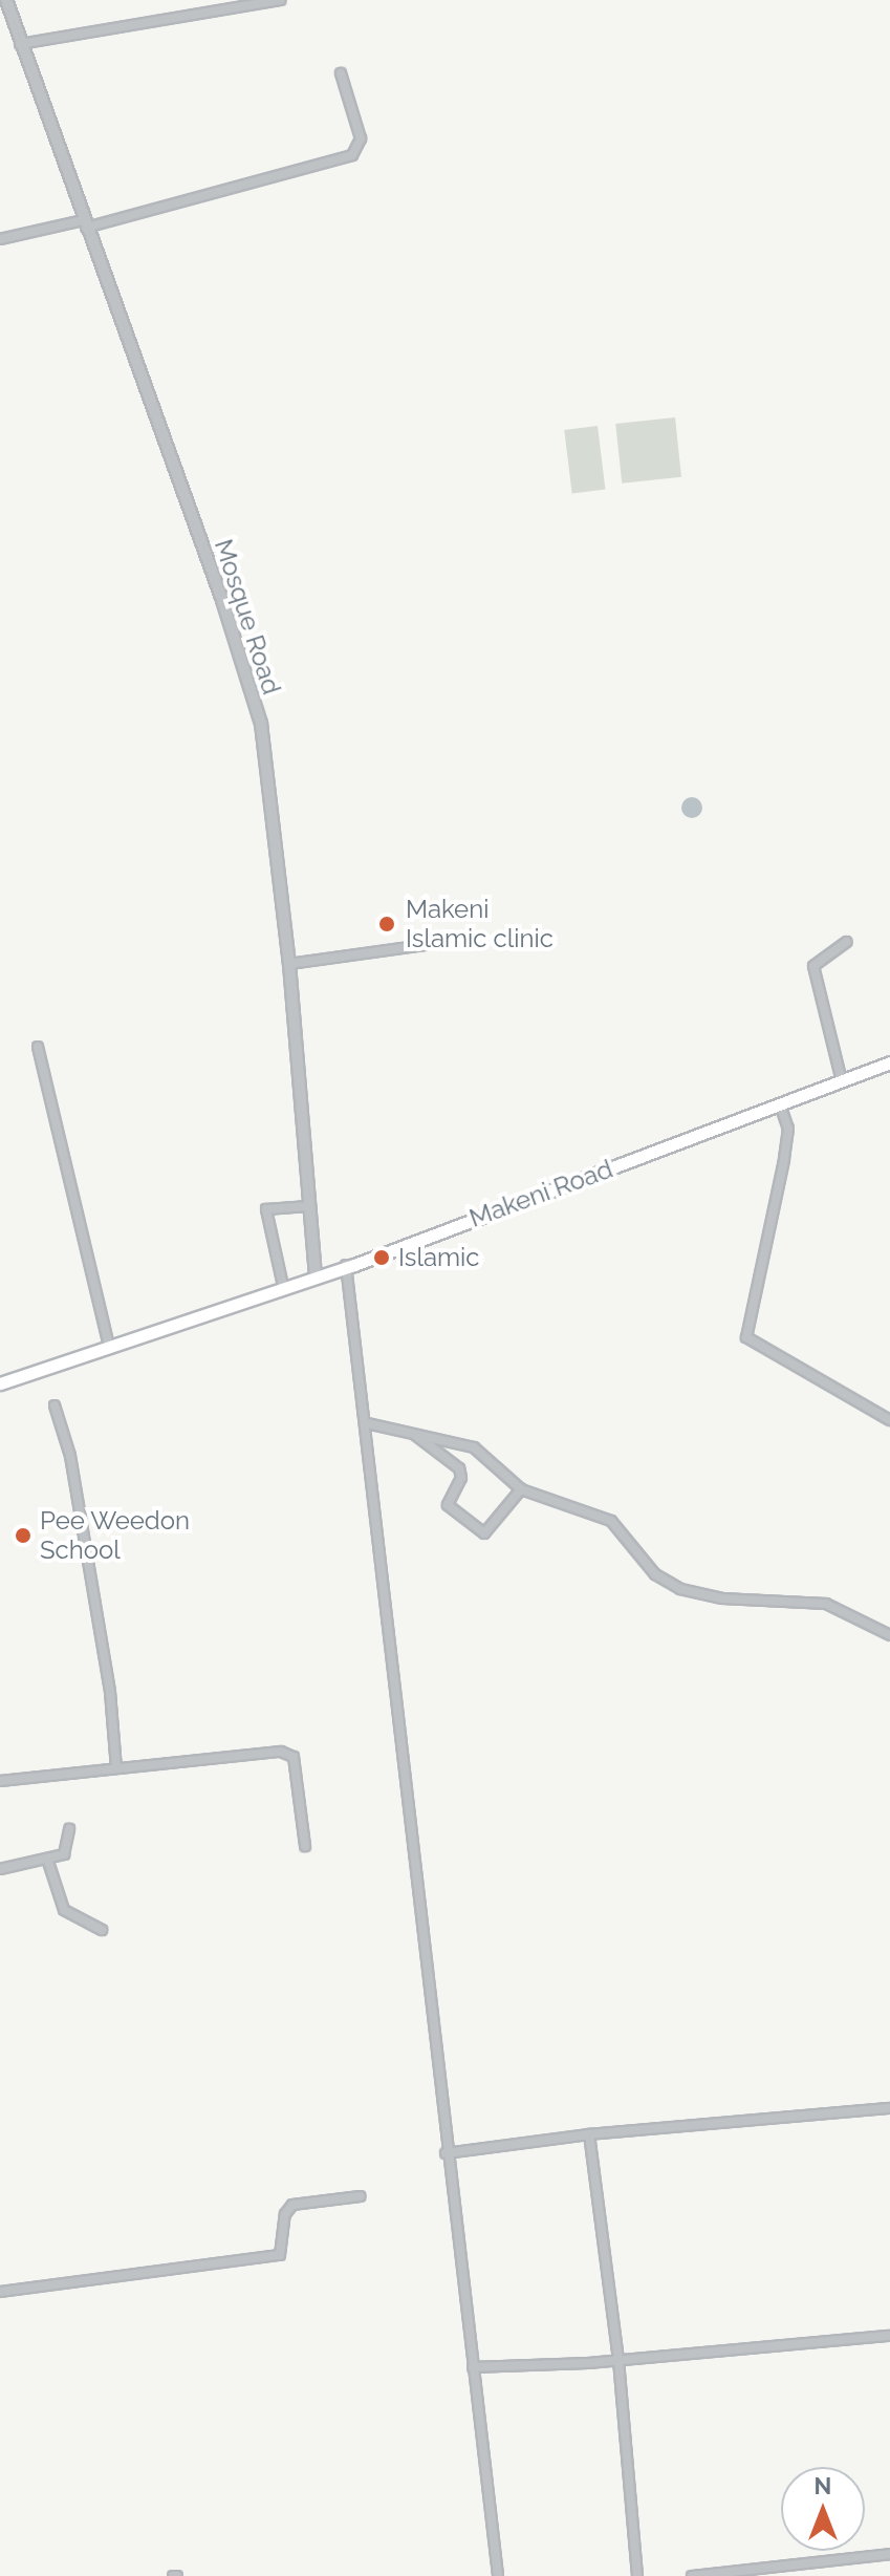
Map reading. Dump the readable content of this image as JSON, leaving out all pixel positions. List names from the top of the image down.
{
  "streets": {
    "main road": ["Makeni Road"],
    "street": ["Mosque Road"]
  },
  "crossings": [
    ["Mosque Road", "Makeni Road"]
  ],
  "places": ["Makeni Islamic clinic", "Islamic", "Pee Weedon School"],
  "north": "top"
}
